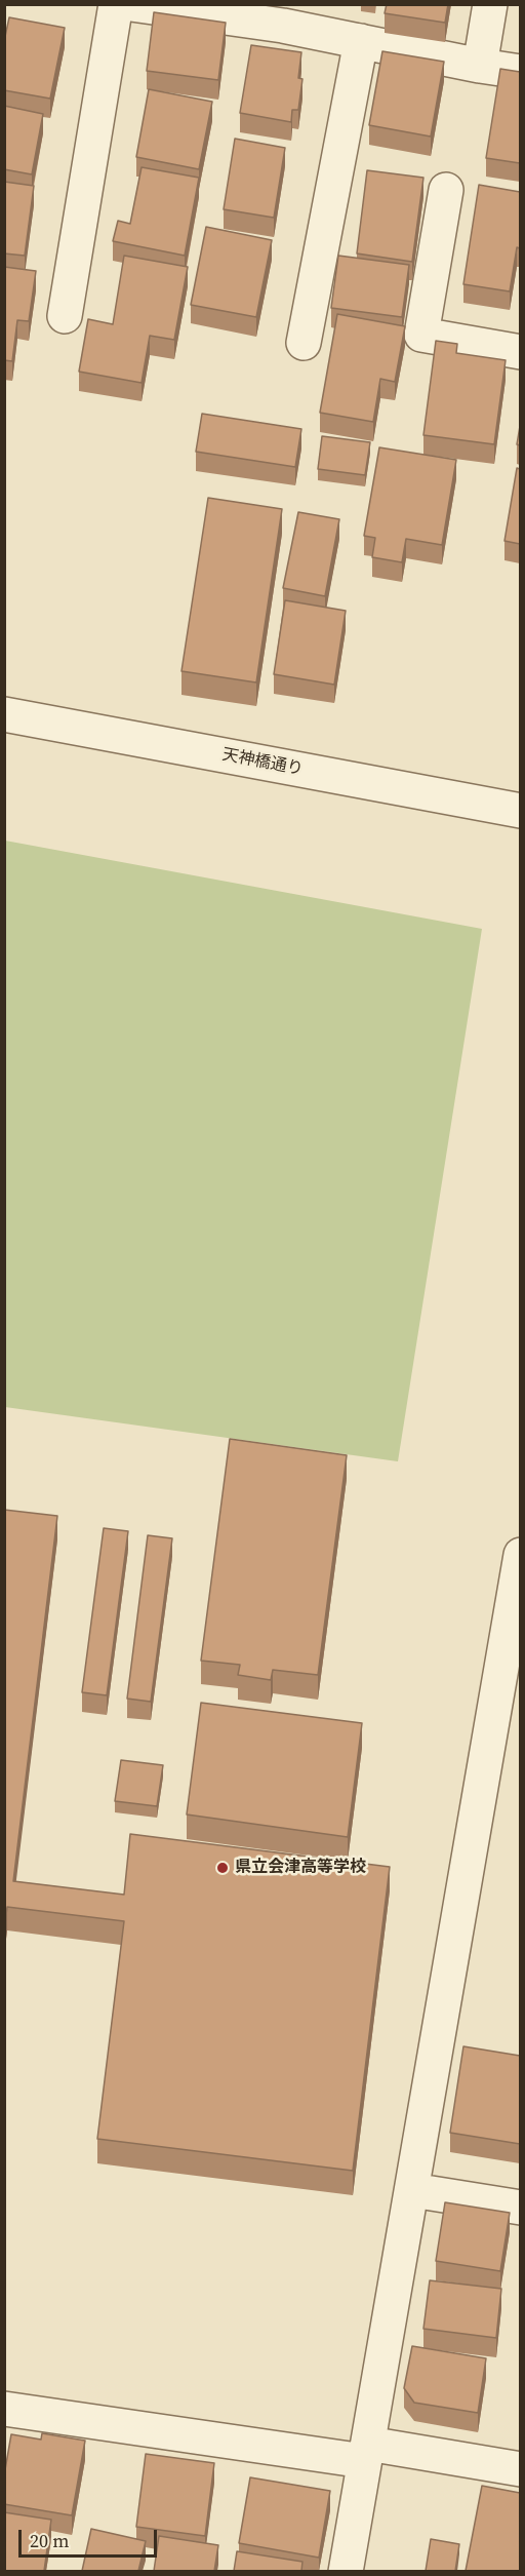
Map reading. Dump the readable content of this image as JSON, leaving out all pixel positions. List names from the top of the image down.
{
  "streets": {
    "street": ["天神橋通り"]
  },
  "places": ["県立会津高等学校"],
  "scale_bar": "20 m"
}
